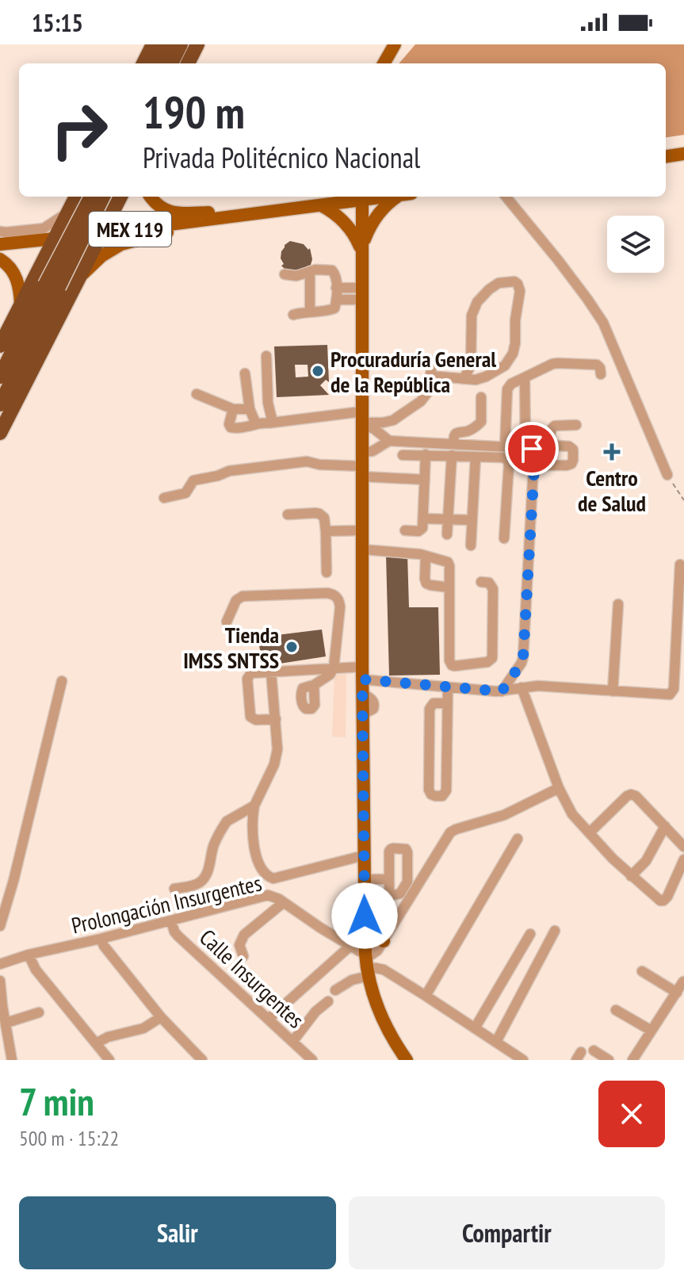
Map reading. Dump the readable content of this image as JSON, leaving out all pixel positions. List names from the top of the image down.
{
  "streets": {
    "main road": ["MEX 119"],
    "street": ["Prolongación Insurgentes", "Calle Insurgentes"]
  },
  "crossings": [
    ["Prolongación Insurgentes", "Calle Insurgentes"]
  ],
  "places": {
    "other": ["Procuraduría General de la República", "Tienda IMSS SNTSS"],
    "health": ["Centro de Salud"]
  },
  "page": {
    "status": "15:15",
    "turn": ["190 m", "Privada Politécnico Nacional"],
    "heading": ["7 min", "500 m · 15:22"],
    "buttons": ["Salir", "Compartir"]
  }
}
